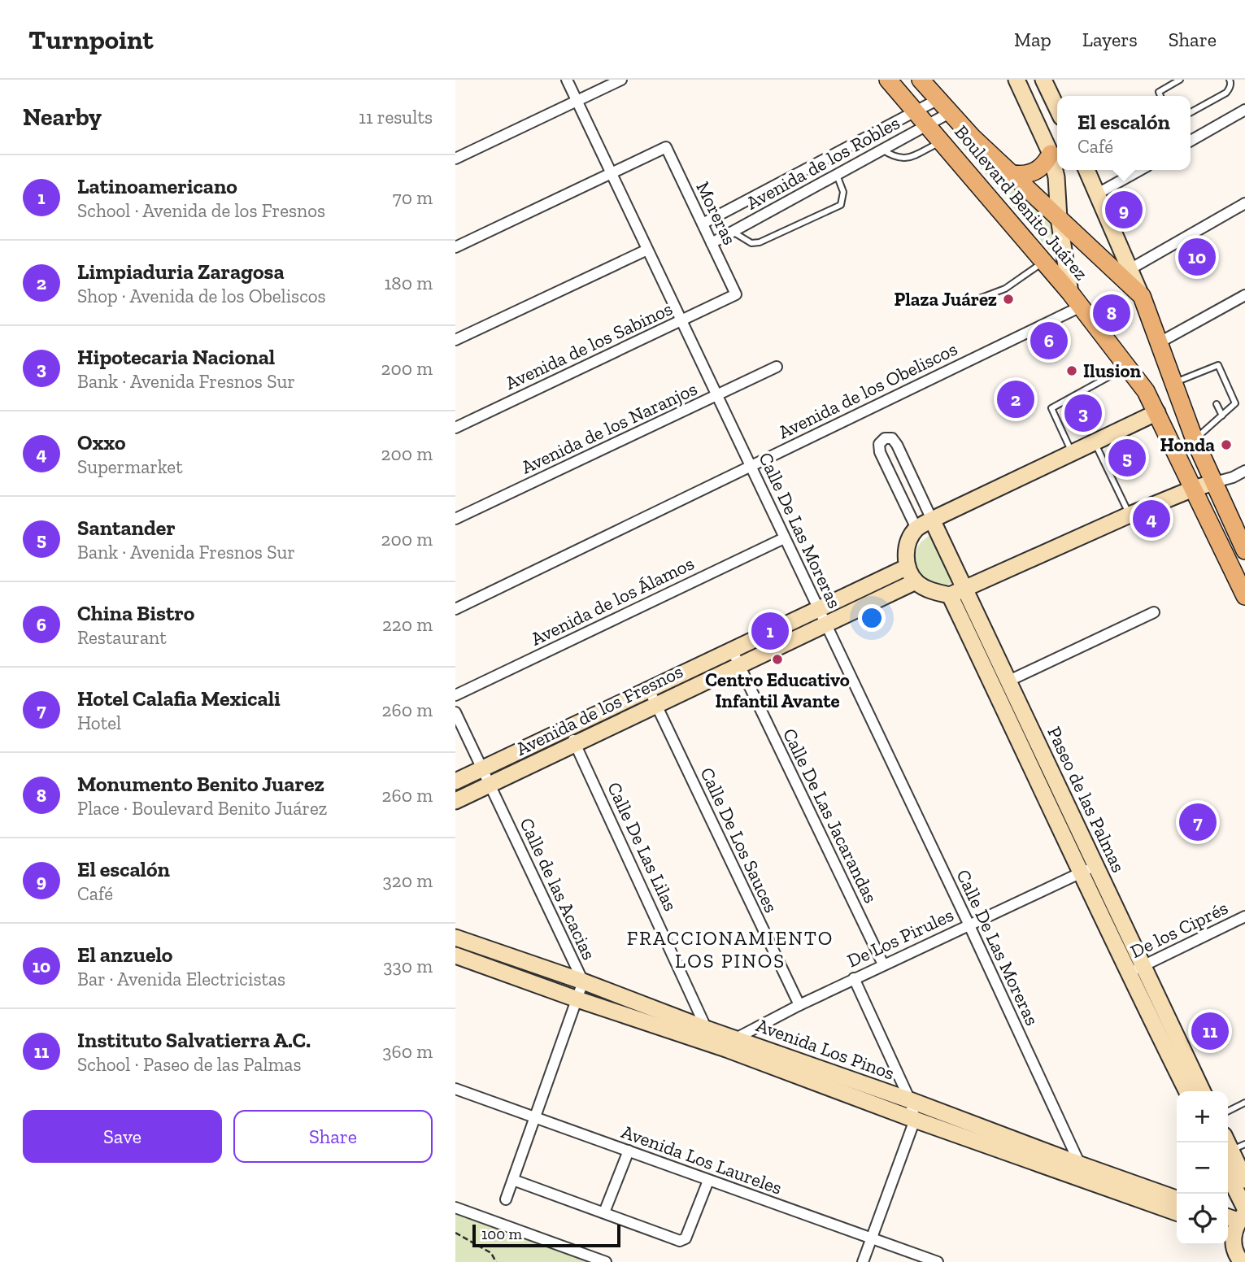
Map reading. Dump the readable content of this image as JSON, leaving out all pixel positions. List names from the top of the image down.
{
  "streets": {
    "main road": ["Boulevard Benito Juárez"],
    "street": [
      "Avenida de los Robles",
      "Moreras",
      "Avenida de los Sabinos",
      "Avenida de los Obeliscos",
      "Avenida de los Naranjos",
      "Calle De Las Moreras",
      "Avenida de los Álamos",
      "Avenida de los Fresnos",
      "Paseo de las Palmas",
      "Calle De Las Jacarandas",
      "Calle De Los Sauces",
      "Calle De Las Lilas",
      "Calle de las Acacias",
      "De los Ciprés",
      "De Los Pirules",
      "Avenida Los Pinos",
      "Avenida Los Laureles"
    ]
  },
  "crossings": [
    ["Avenida de los Robles", "Boulevard Benito Juárez"],
    ["Avenida de los Robles", "Moreras"],
    ["Boulevard Benito Juárez", "Avenida de los Obeliscos"],
    ["Moreras", "Avenida de los Sabinos"],
    ["Moreras", "Calle De Las Moreras"],
    ["Avenida de los Sabinos", "Calle De Las Moreras"],
    ["Avenida de los Obeliscos", "Calle De Las Moreras"],
    ["Avenida de los Naranjos", "Calle De Las Moreras"],
    ["Calle De Las Moreras", "Avenida de los Álamos"],
    ["Calle De Las Moreras", "Avenida de los Fresnos"],
    ["Calle De Las Moreras", "De Los Pirules"],
    ["Calle De Las Moreras", "Avenida Los Pinos"],
    ["Avenida de los Fresnos", "Calle De Las Jacarandas"],
    ["Avenida de los Fresnos", "Calle De Los Sauces"],
    ["Avenida de los Fresnos", "Calle De Las Lilas"],
    ["Avenida de los Fresnos", "Calle de las Acacias"],
    ["Paseo de las Palmas", "De los Ciprés"],
    ["Paseo de las Palmas", "De Los Pirules"],
    ["Calle De Las Jacarandas", "De Los Pirules"],
    ["Calle De Los Sauces", "De Los Pirules"],
    ["Calle De Las Lilas", "Avenida Los Pinos"],
    ["Calle de las Acacias", "Avenida Los Pinos"],
    ["Calle de las Acacias", "Avenida Los Laureles"],
    ["De Los Pirules", "Avenida Los Pinos"]
  ],
  "districts": ["FRACCIONAMIENTO LOS PINOS"],
  "places": [
    "Plaza Juárez",
    "Ilusion",
    "Honda",
    "Centro Educativo Infantil Avante"
  ],
  "scale_bar": "100 m",
  "page": {
    "header": "Turnpoint",
    "nav": ["Map", "Layers", "Share"],
    "heading": ["Nearby", "11 results"],
    "popup": ["El escalón", "Café"],
    "list": [
      {
        "mark": "1",
        "name": "Latinoamericano",
        "note": "School · Avenida de los Fresnos",
        "value": "70 m"
      },
      {
        "mark": "2",
        "name": "Limpiaduria Zaragosa",
        "note": "Shop · Avenida de los Obeliscos",
        "value": "180 m"
      },
      {
        "mark": "3",
        "name": "Hipotecaria Nacional",
        "note": "Bank · Avenida Fresnos Sur",
        "value": "200 m"
      },
      {
        "mark": "4",
        "name": "Oxxo",
        "note": "Supermarket",
        "value": "200 m"
      },
      {
        "mark": "5",
        "name": "Santander",
        "note": "Bank · Avenida Fresnos Sur",
        "value": "200 m"
      },
      {
        "mark": "6",
        "name": "China Bistro",
        "note": "Restaurant",
        "value": "220 m"
      },
      {
        "mark": "7",
        "name": "Hotel Calafia Mexicali",
        "note": "Hotel",
        "value": "260 m"
      },
      {
        "mark": "8",
        "name": "Monumento Benito Juarez",
        "note": "Place · Boulevard Benito Juárez",
        "value": "260 m"
      },
      {
        "mark": "9",
        "name": "El escalón",
        "note": "Café",
        "value": "320 m"
      },
      {
        "mark": "10",
        "name": "El anzuelo",
        "note": "Bar · Avenida Electricistas",
        "value": "330 m"
      },
      {
        "mark": "11",
        "name": "Instituto Salvatierra A.C.",
        "note": "School · Paseo de las Palmas",
        "value": "360 m"
      }
    ],
    "pins": [
      "9",
      "10",
      "8",
      "6",
      "2",
      "3",
      "5",
      "4",
      "1",
      "7",
      "11"
    ],
    "map_buttons": ["+", "−"],
    "buttons": ["Save", "Share"],
    "scale": "100 m"
  }
}
